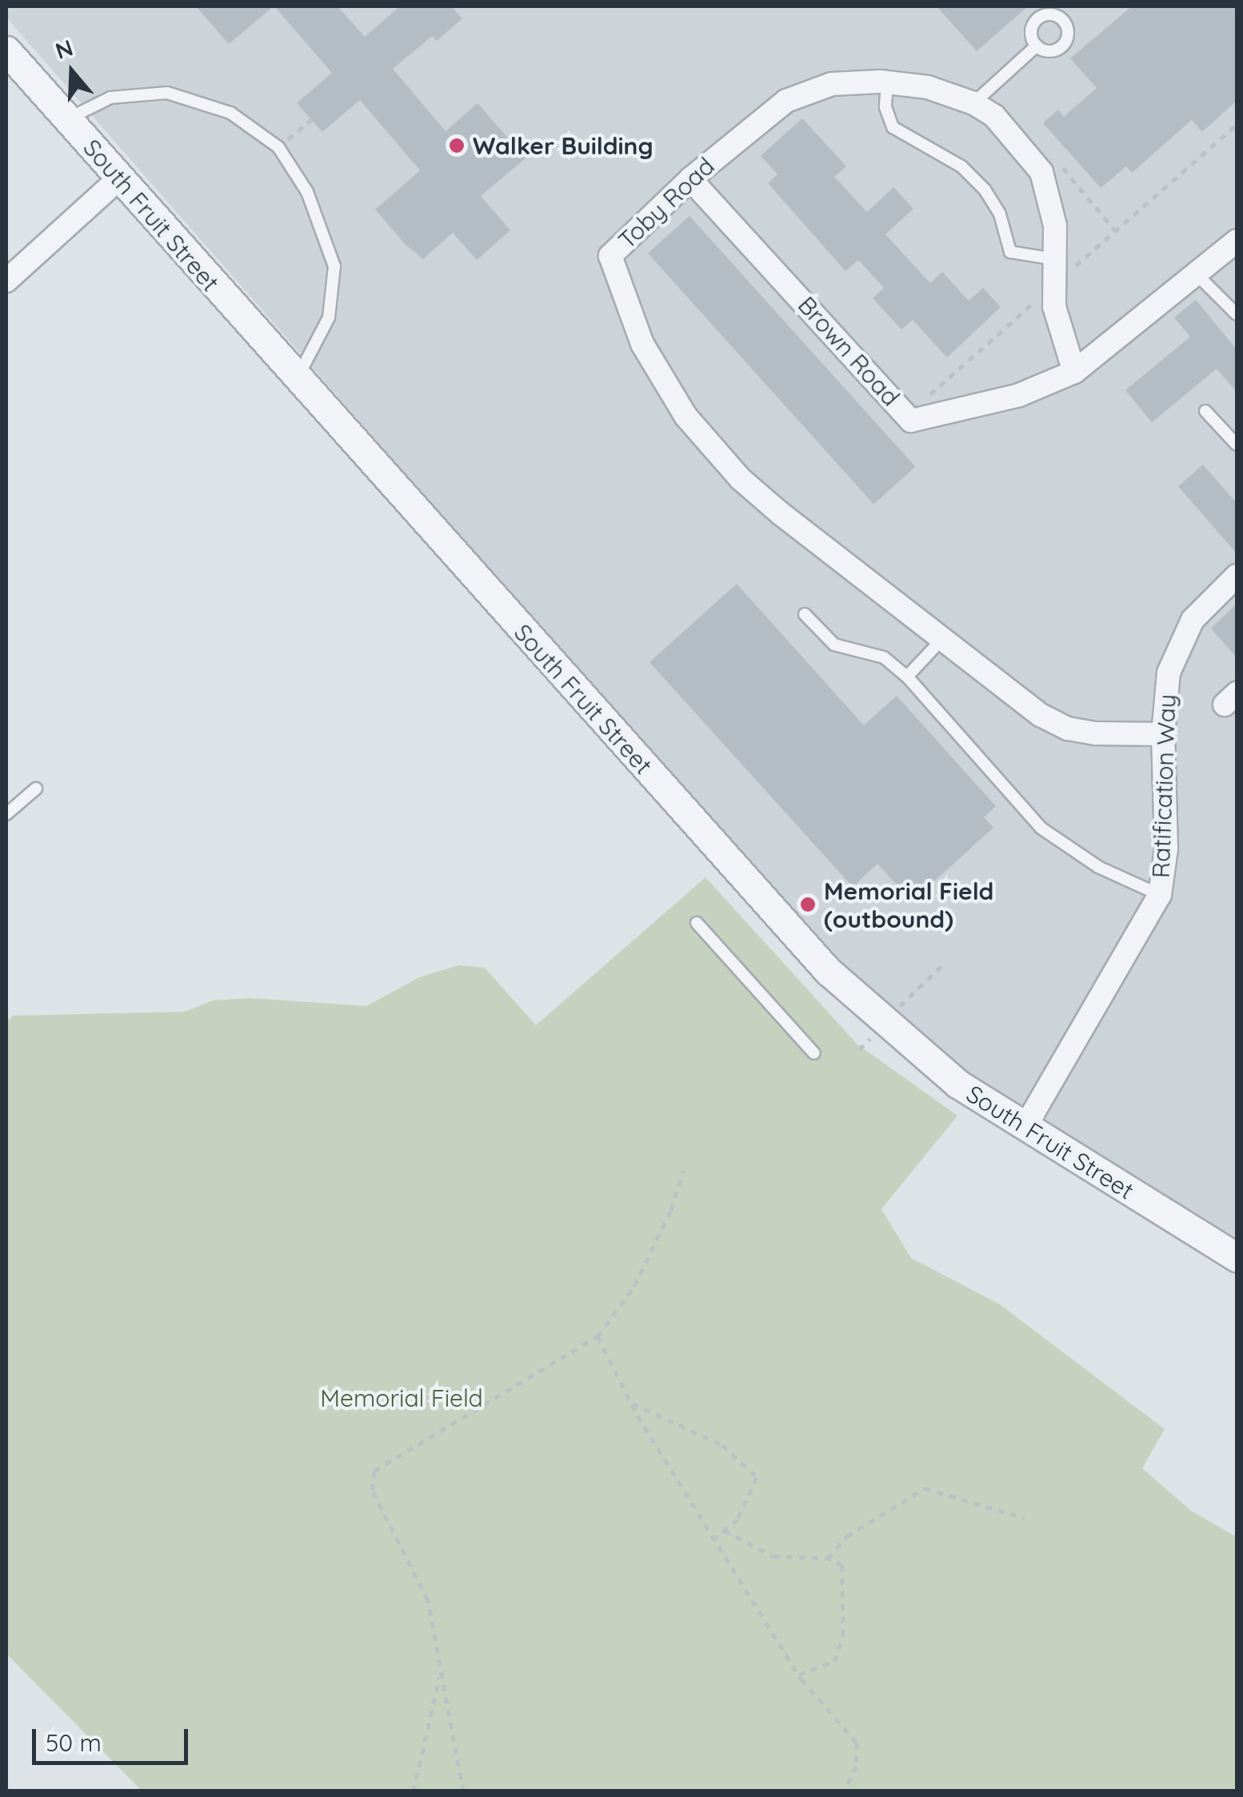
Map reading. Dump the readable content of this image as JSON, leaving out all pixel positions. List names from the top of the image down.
{
  "streets": {
    "street": [
      "Toby Road",
      "South Fruit Street",
      "Brown Road",
      "Ratification Way"
    ]
  },
  "crossings": [
    ["Toby Road", "Brown Road"],
    ["Toby Road", "Ratification Way"],
    ["South Fruit Street", "Ratification Way"]
  ],
  "parks": ["Memorial Field"],
  "places": ["Walker Building", "Memorial Field (outbound)"],
  "scale_bar": "50 m",
  "north": "top"
}
